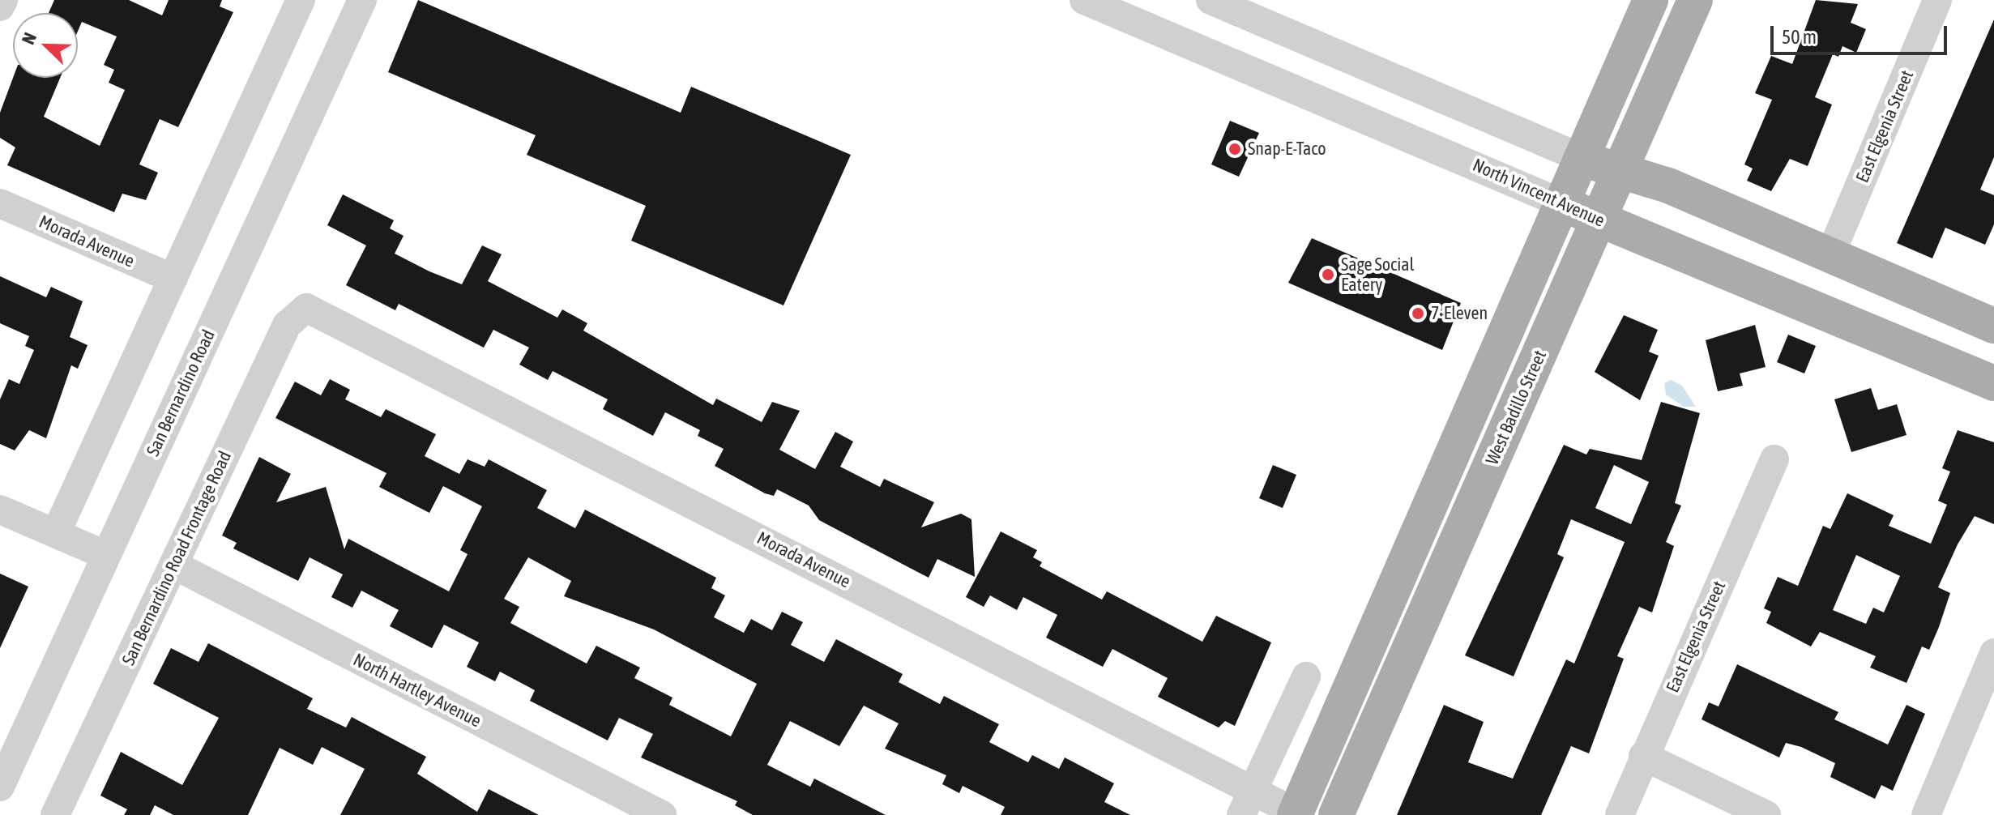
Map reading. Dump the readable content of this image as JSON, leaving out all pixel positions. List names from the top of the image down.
{
  "streets": {
    "main road": ["North Vincent Avenue", "West Badillo Street"],
    "street": [
      "East Elgenia Street",
      "Morada Avenue",
      "San Bernardino Road",
      "San Bernardino Road Frontage Road",
      "North Hartley Avenue"
    ]
  },
  "crossings": [
    ["North Vincent Avenue", "West Badillo Street"],
    ["Morada Avenue", "San Bernardino Road Frontage Road"],
    ["San Bernardino Road Frontage Road", "North Hartley Avenue"]
  ],
  "places": ["Snap-E-Taco", "Sage Social Eatery", "7-Eleven"],
  "scale_bar": "50 m",
  "north": "top left"
}
